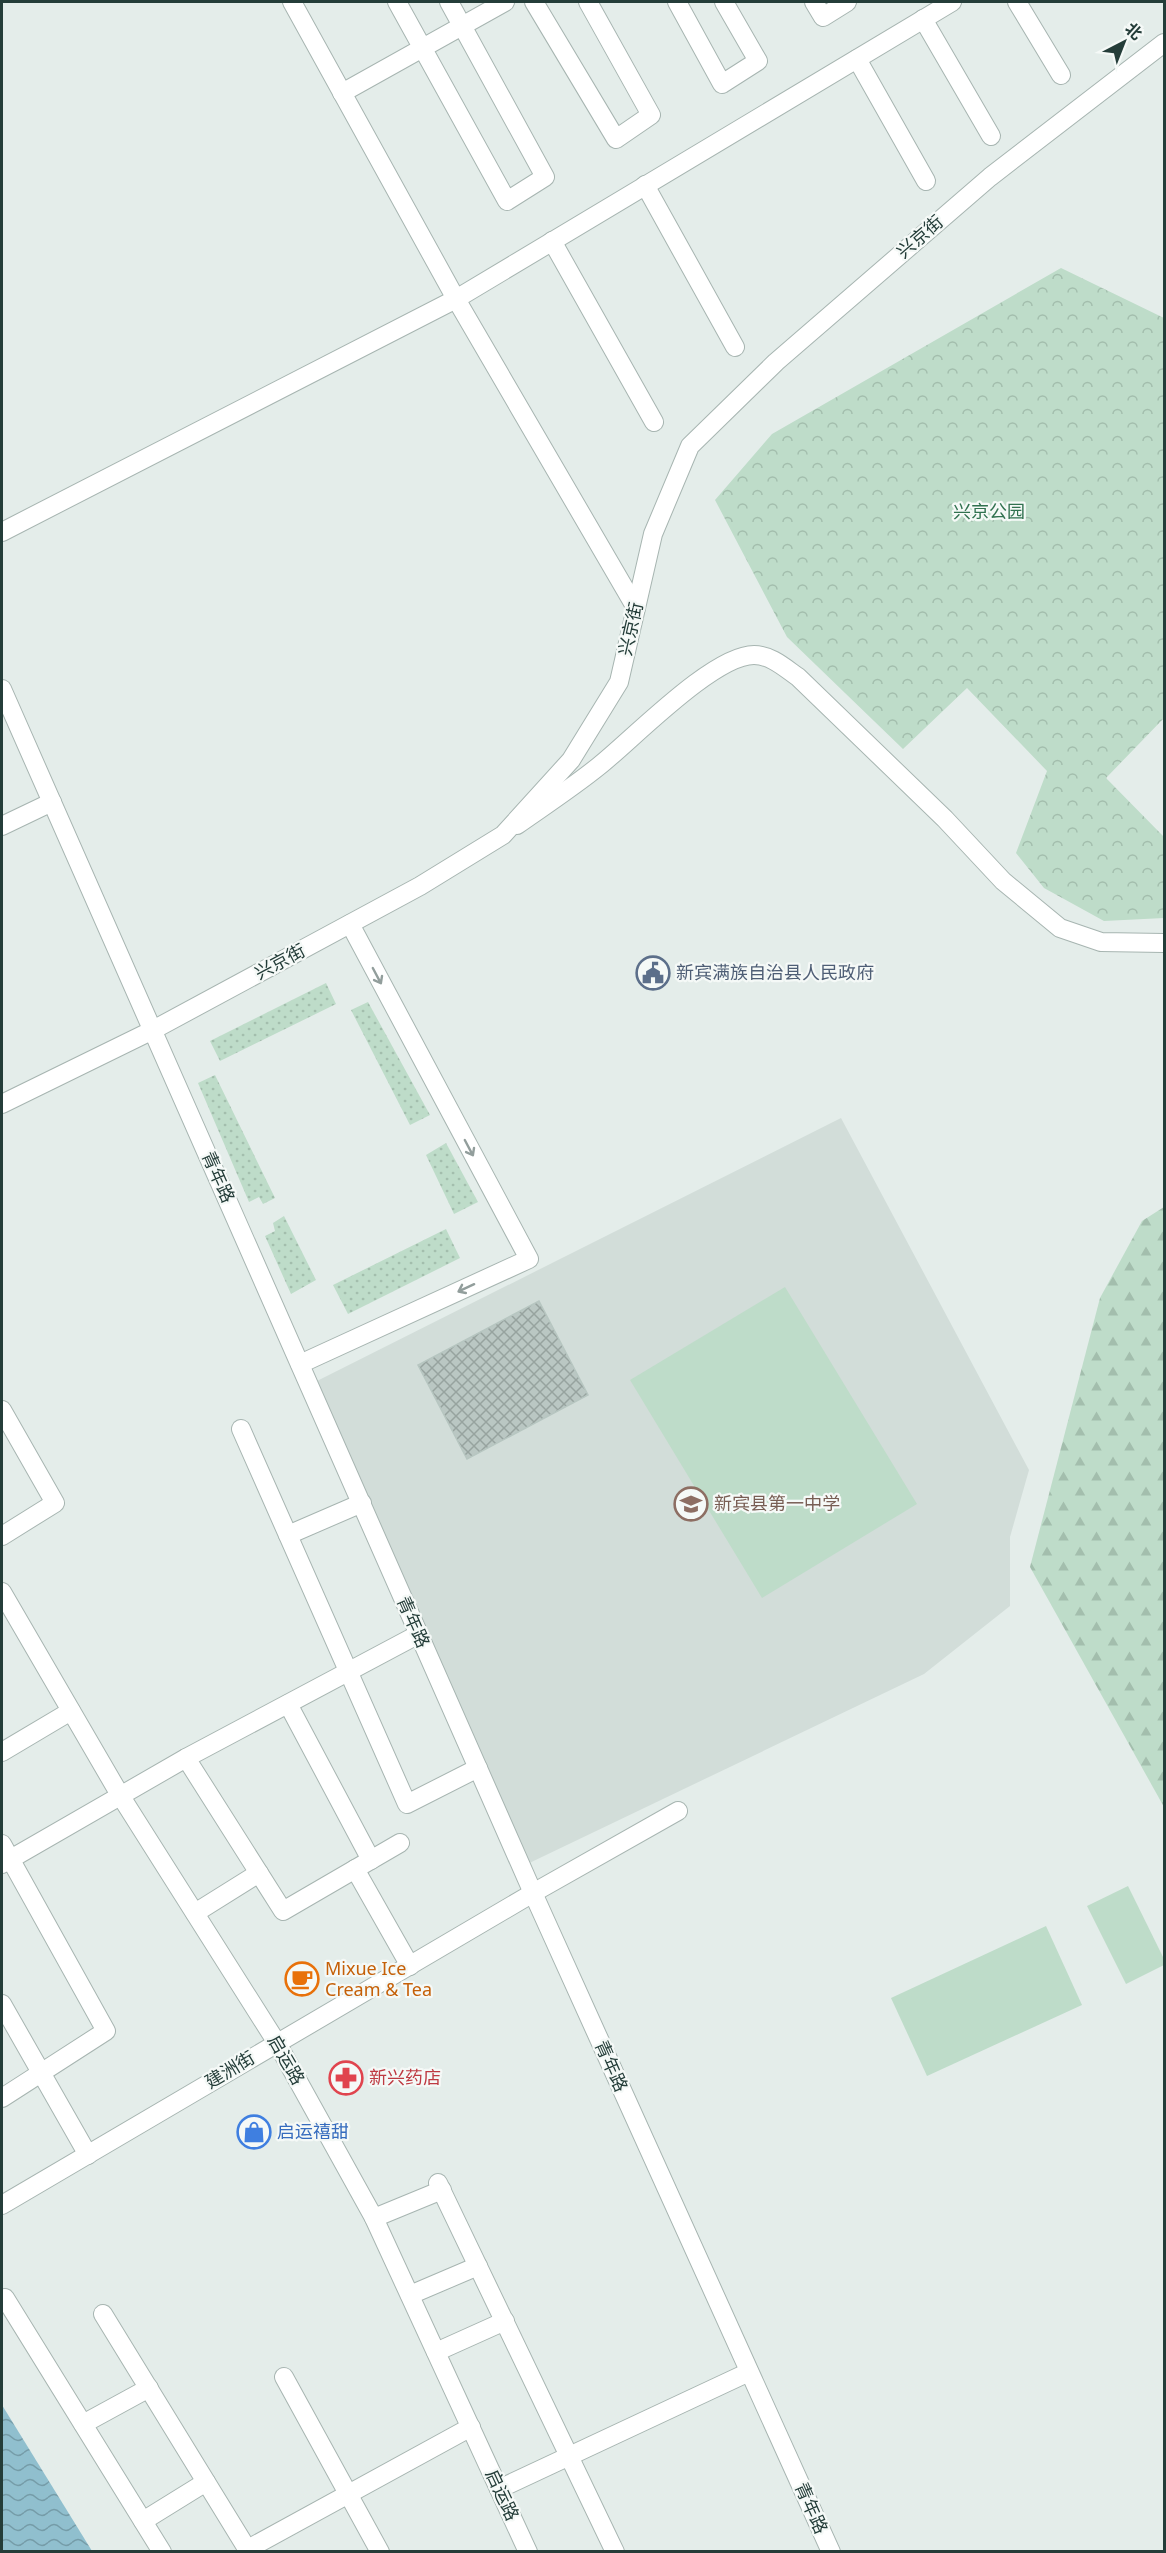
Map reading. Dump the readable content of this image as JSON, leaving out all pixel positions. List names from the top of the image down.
{
  "streets": {
    "street": [
      "兴京街",
      "青年路",
      "启运路",
      "建洲街"
    ]
  },
  "crossings": [
    ["兴京街", "青年路"],
    ["青年路", "建洲街"],
    ["启运路", "建洲街"]
  ],
  "parks": ["兴京公园"],
  "places": {
    "public building": ["新宾满族自治县人民政府"],
    "school or university": ["新宾县第一中学"],
    "cafe": ["Mixue Ice Cream & Tea"],
    "pharmacy": ["新兴药店"],
    "shop": ["启运禧甜"]
  },
  "north": "top right"
}
